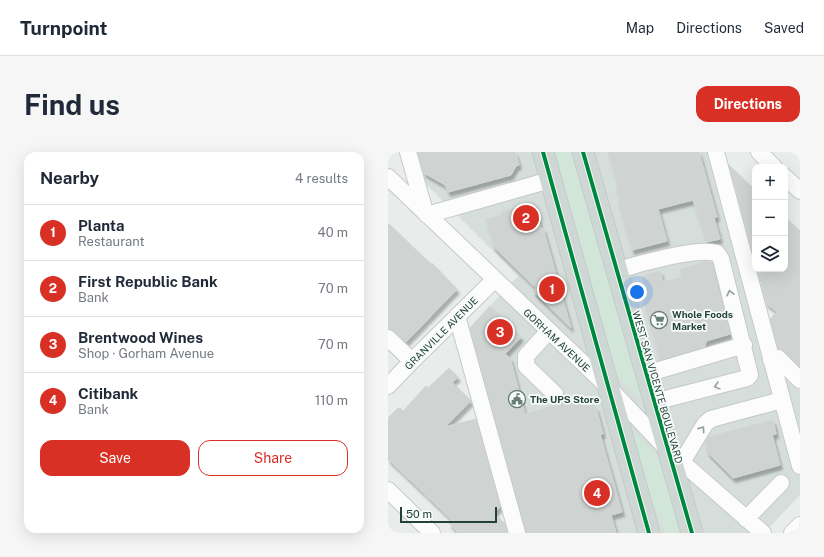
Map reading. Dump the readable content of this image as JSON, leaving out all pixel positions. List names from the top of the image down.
{
  "streets": {
    "main road": ["WEST SAN VICENTE BOULEVARD"],
    "street": ["GRANVILLE AVENUE", "GORHAM AVENUE"]
  },
  "crossings": [
    ["GRANVILLE AVENUE", "GORHAM AVENUE"],
    ["GORHAM AVENUE", "WEST SAN VICENTE BOULEVARD"]
  ],
  "places": {
    "supermarket": ["Whole Foods Market"],
    "public building": ["The UPS Store"]
  },
  "scale_bar": "50 m",
  "page": {
    "header": "Turnpoint",
    "nav": ["Map", "Directions", "Saved"],
    "buttons": [
      "Directions",
      ["Save", "Share"]
    ],
    "title": "Find us",
    "heading": ["Nearby", "4 results"],
    "map_buttons": ["+", "−"],
    "pins": [
      "2",
      "1",
      "3",
      "4"
    ],
    "list": [
      {
        "mark": "1",
        "name": "Planta",
        "note": "Restaurant",
        "value": "40 m"
      },
      {
        "mark": "2",
        "name": "First Republic Bank",
        "note": "Bank",
        "value": "70 m"
      },
      {
        "mark": "3",
        "name": "Brentwood Wines",
        "note": "Shop · Gorham Avenue",
        "value": "70 m"
      },
      {
        "mark": "4",
        "name": "Citibank",
        "note": "Bank",
        "value": "110 m"
      }
    ],
    "scale": "50 m"
  }
}
